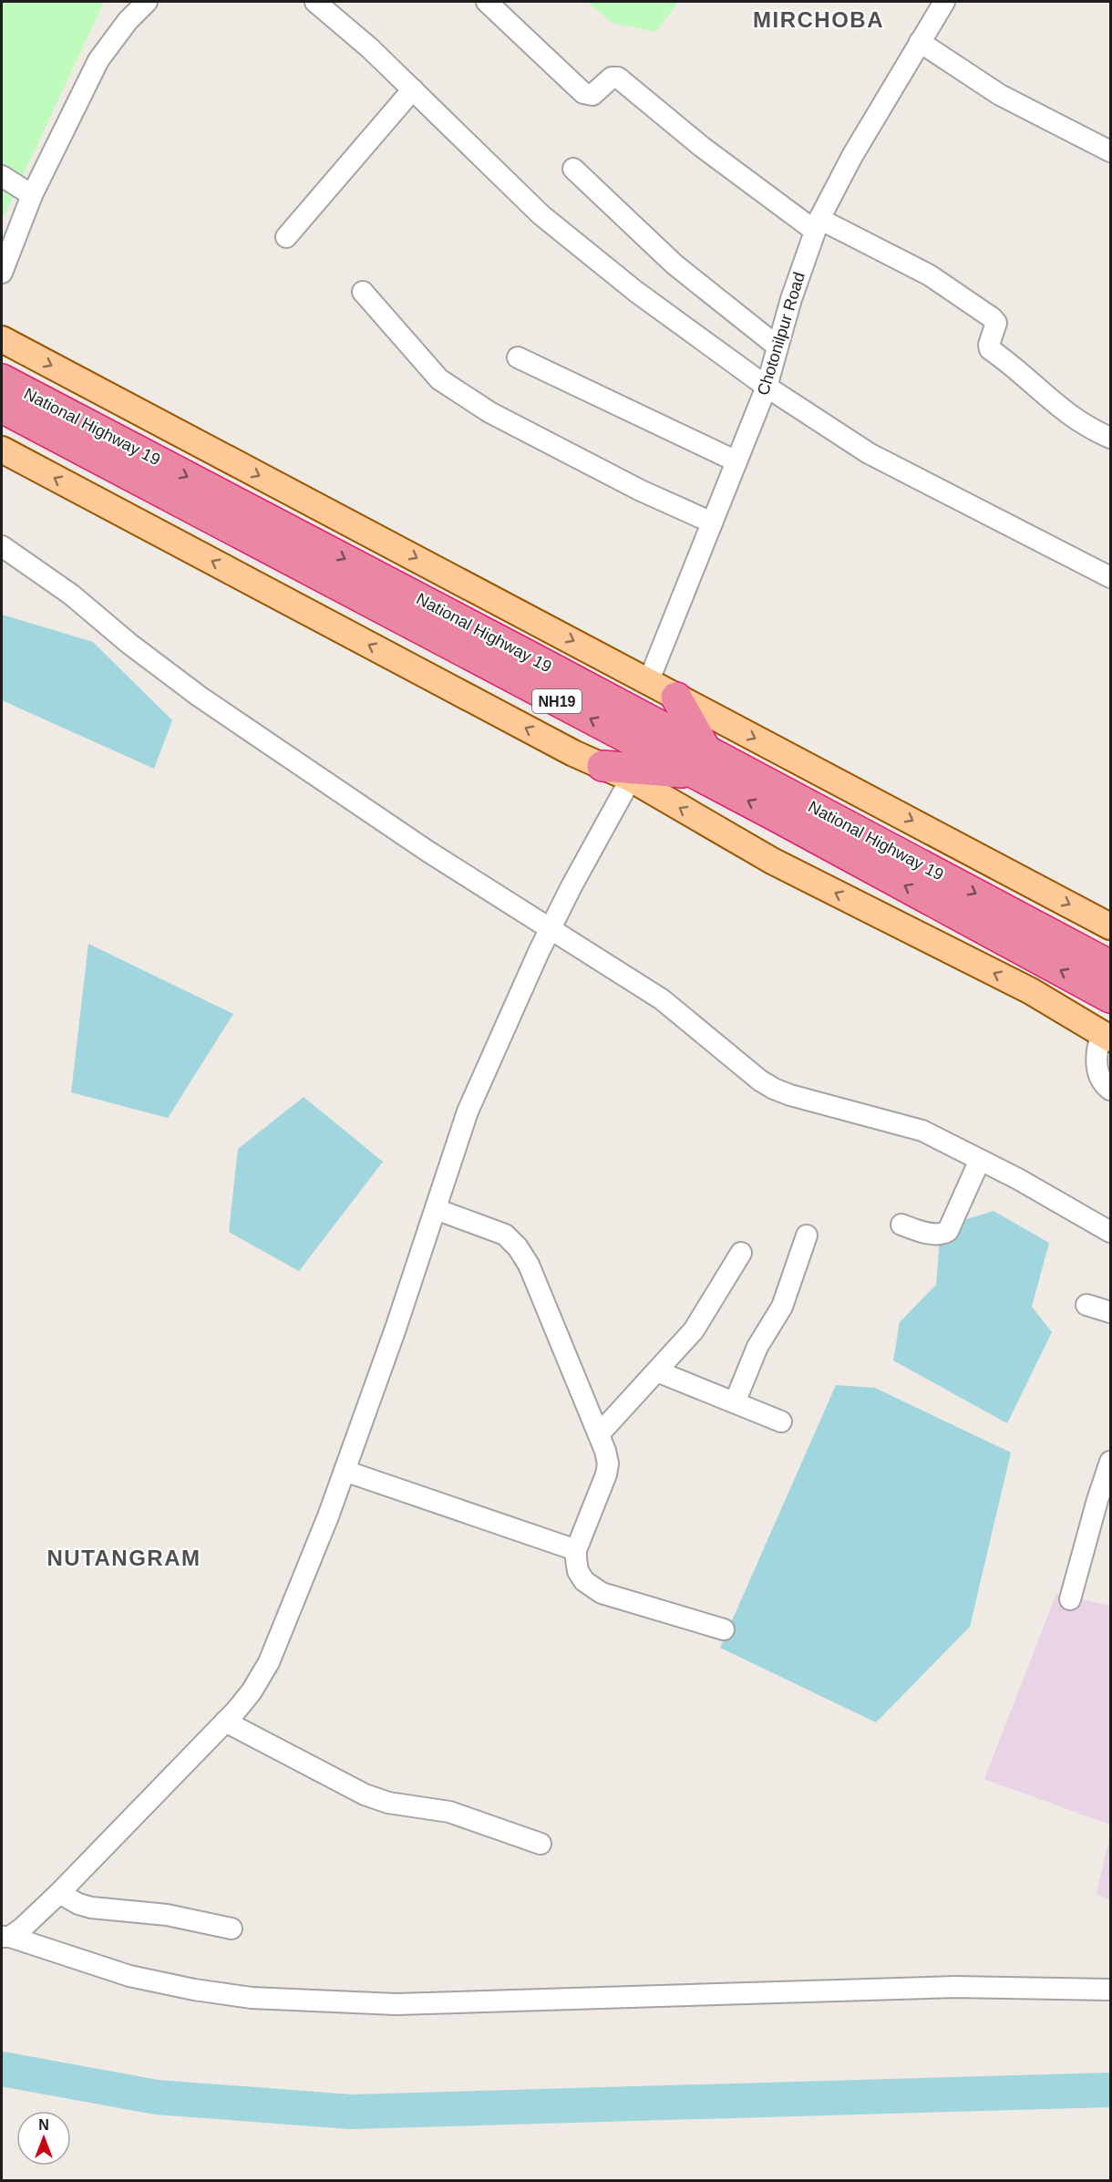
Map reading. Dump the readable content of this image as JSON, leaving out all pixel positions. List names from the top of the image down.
{
  "streets": {
    "highway": ["National Highway 19", "NH19"],
    "street": ["Chotonilpur Road"]
  },
  "crossings": [
    ["National Highway 19", "NH19"]
  ],
  "districts": ["MIRCHOBA", "NUTANGRAM"],
  "north": "top"
}
